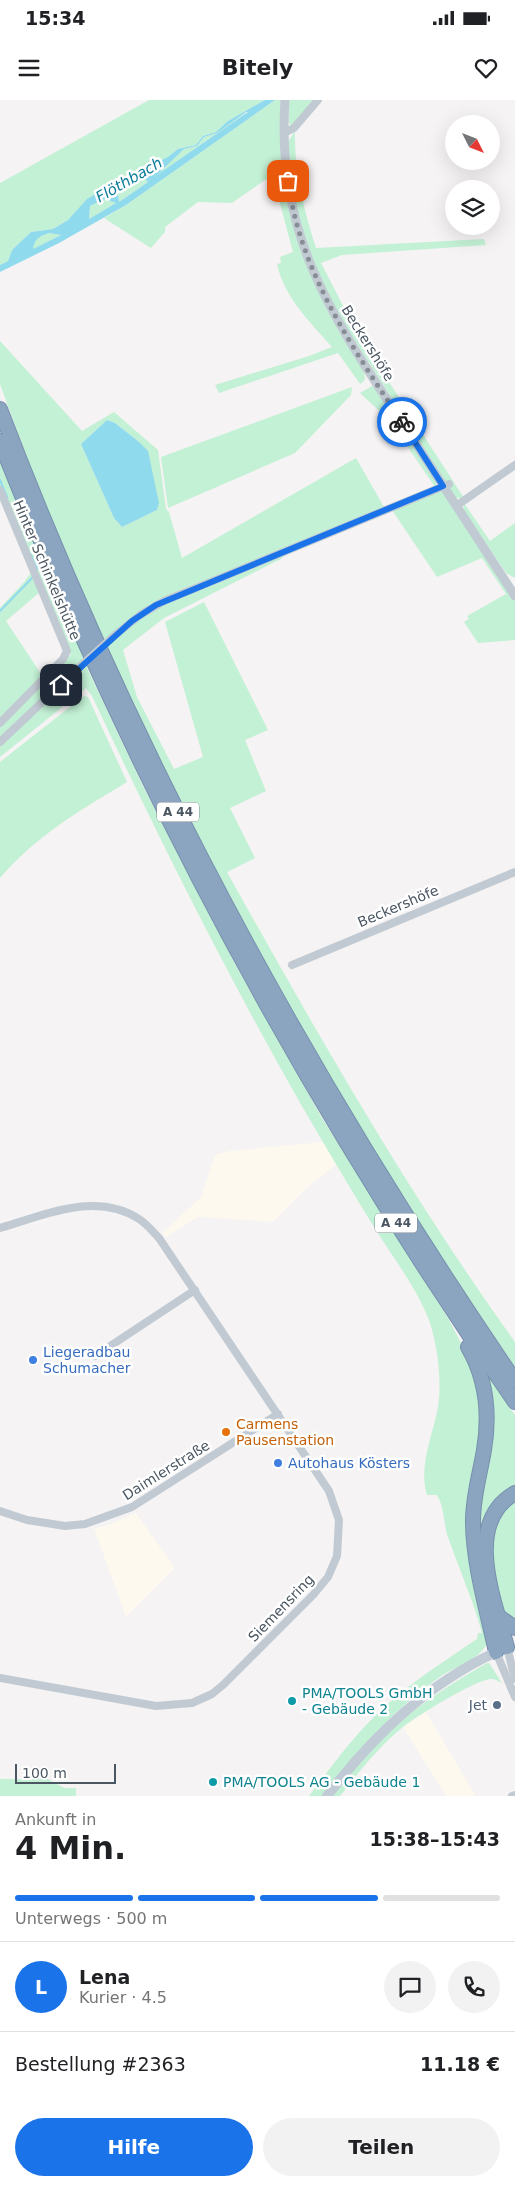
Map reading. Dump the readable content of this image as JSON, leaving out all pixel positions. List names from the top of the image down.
{
  "streets": {
    "highway": ["A 44"],
    "street": [
      "Beckershöfe",
      "Hinter Schinkelshütte",
      "Daimlerstraße",
      "Siemensring"
    ]
  },
  "crossings": [
    ["Daimlerstraße", "Siemensring"]
  ],
  "water": ["Flöthbach"],
  "places": [
    "Liegeradbau Schumacher",
    "Carmens Pausenstation",
    "Autohaus Kösters",
    "PMA/TOOLS GmbH - Gebäude 2",
    "Jet",
    "PMA/TOOLS AG - Gebäude 1"
  ],
  "scale_bar": "100 m",
  "north": "bottom right",
  "page": {
    "status": "15:34",
    "header": "Bitely",
    "scale": "100 m",
    "heading": ["4 Min.", "Ankunft in", "15:38–15:43"],
    "panel": [
      "Lena",
      "Kurier · 4.5",
      "Bestellung #2363",
      "11.18 €"
    ],
    "bar": "Unterwegs · 500 m",
    "round": "L",
    "buttons": ["Hilfe", "Teilen"]
  }
}
